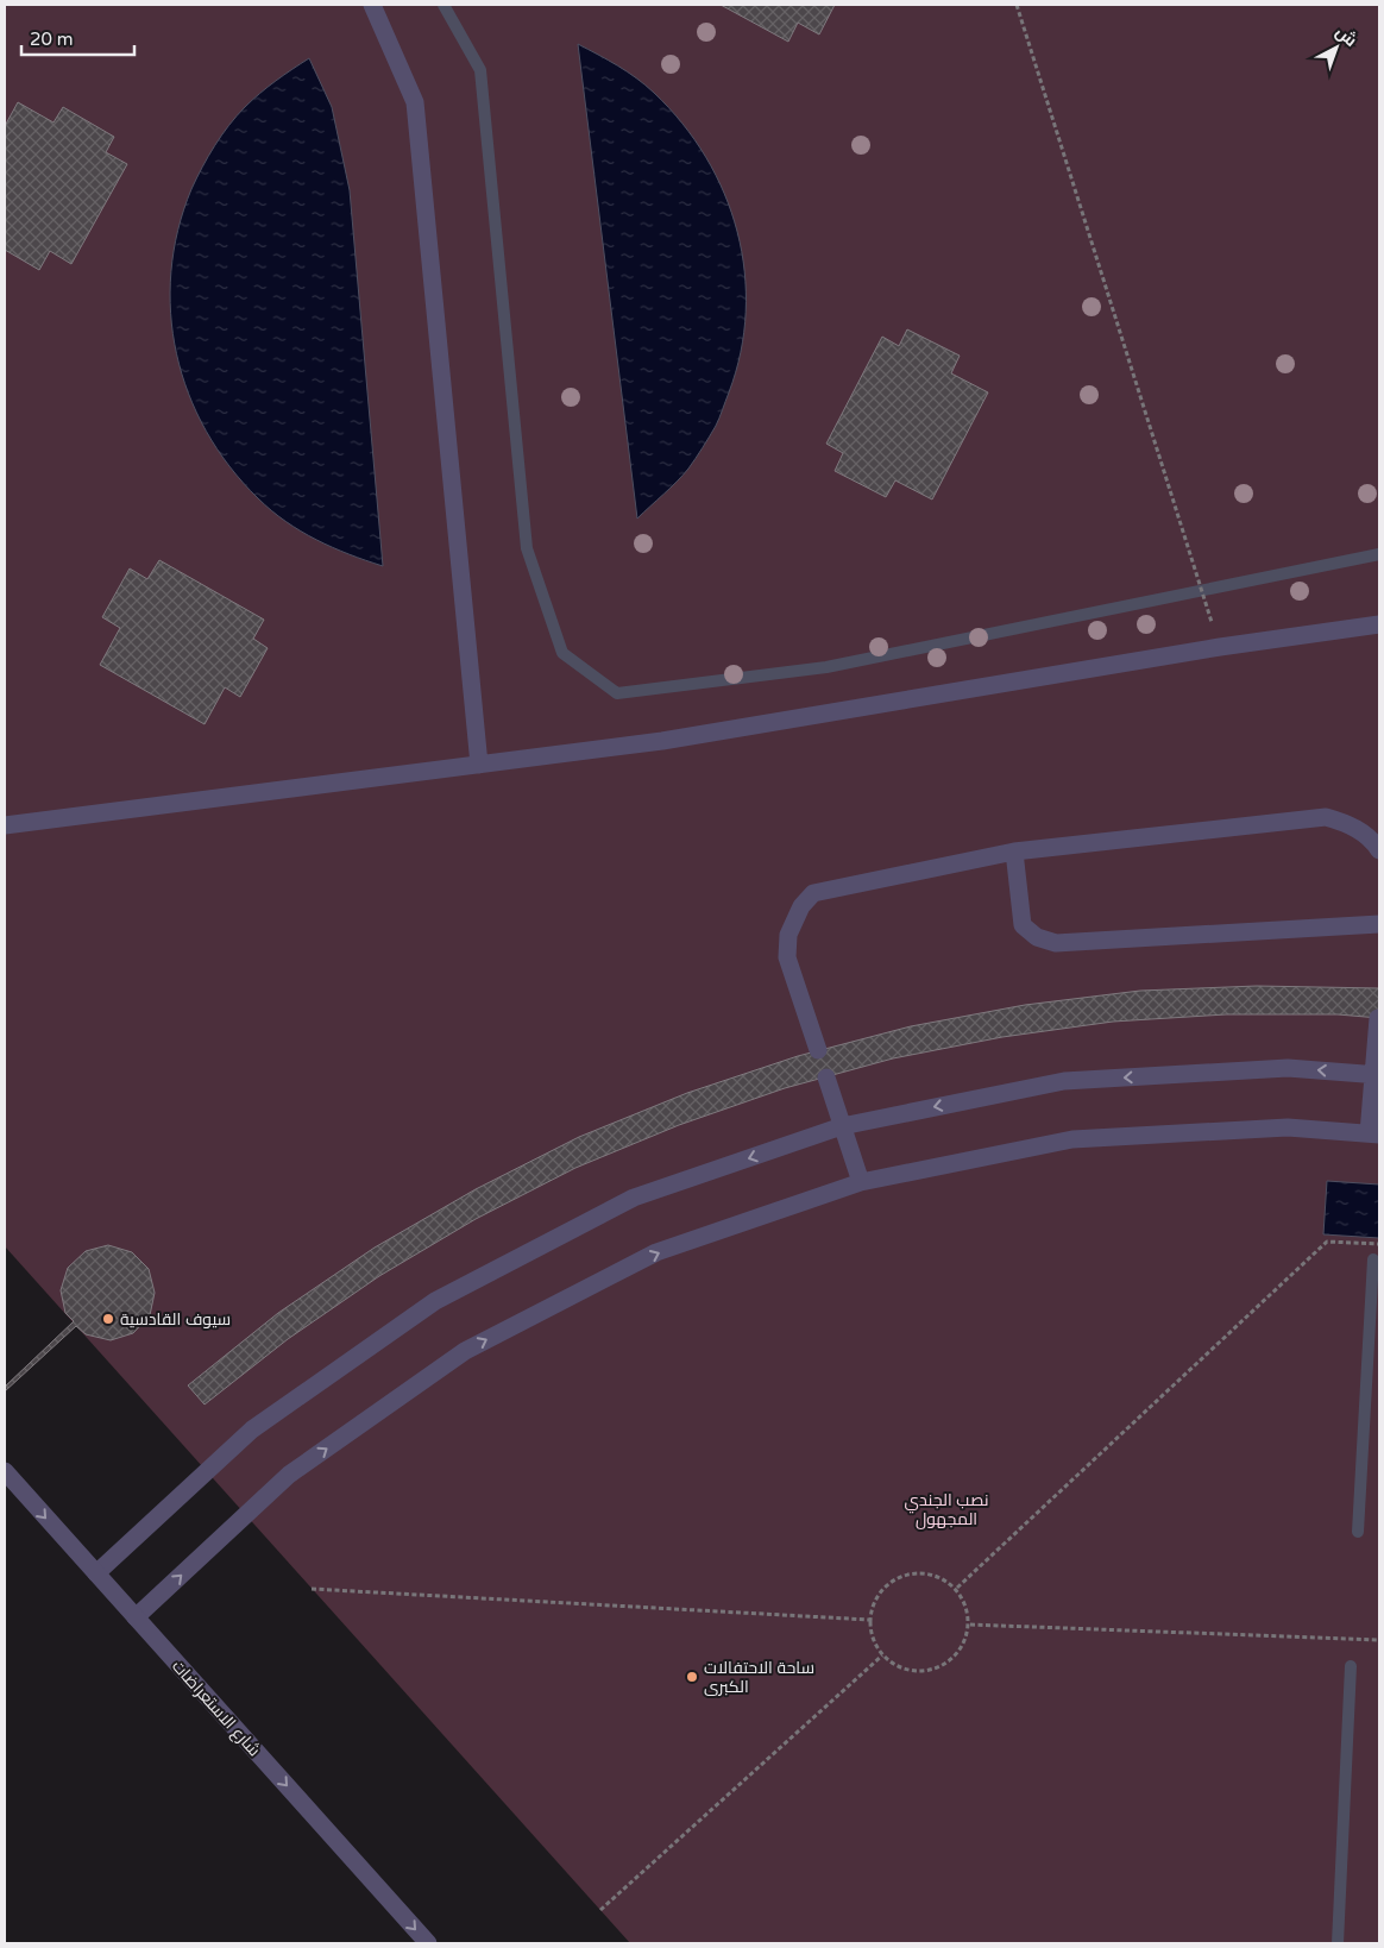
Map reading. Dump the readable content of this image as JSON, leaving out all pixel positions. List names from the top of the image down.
{
  "streets": {
    "street": ["شارع الاستعراضات"]
  },
  "one_way": ["شارع الاستعراضات"],
  "parks": ["نصب الجندي المجهول"],
  "places": ["سيوف القادسية", "ساحة الاحتفالات الكبرى"],
  "scale_bar": "20 m",
  "north": "top right"
}
